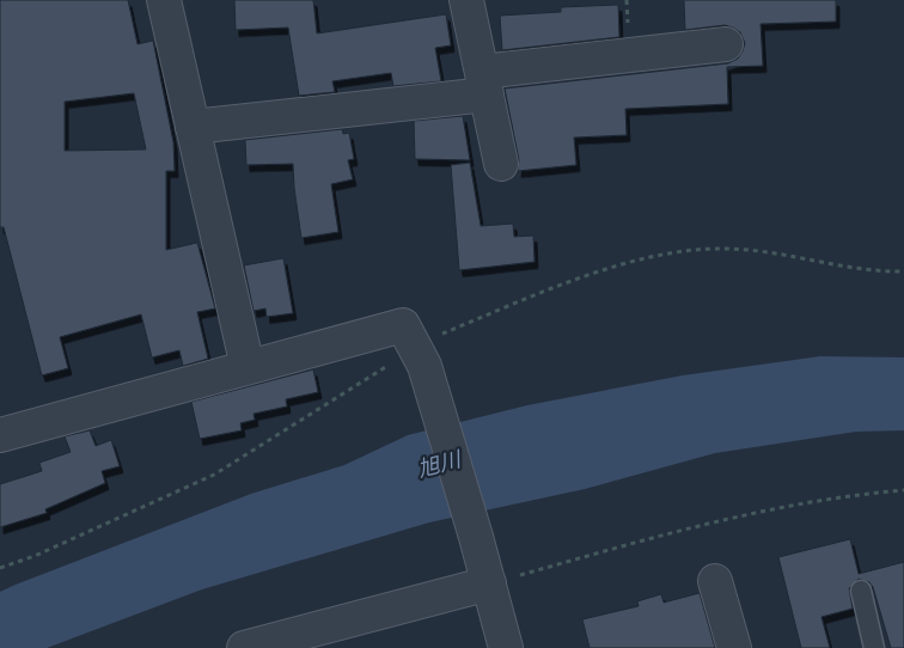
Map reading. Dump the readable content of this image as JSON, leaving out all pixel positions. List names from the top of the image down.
{
  "water": ["旭川"]
}
